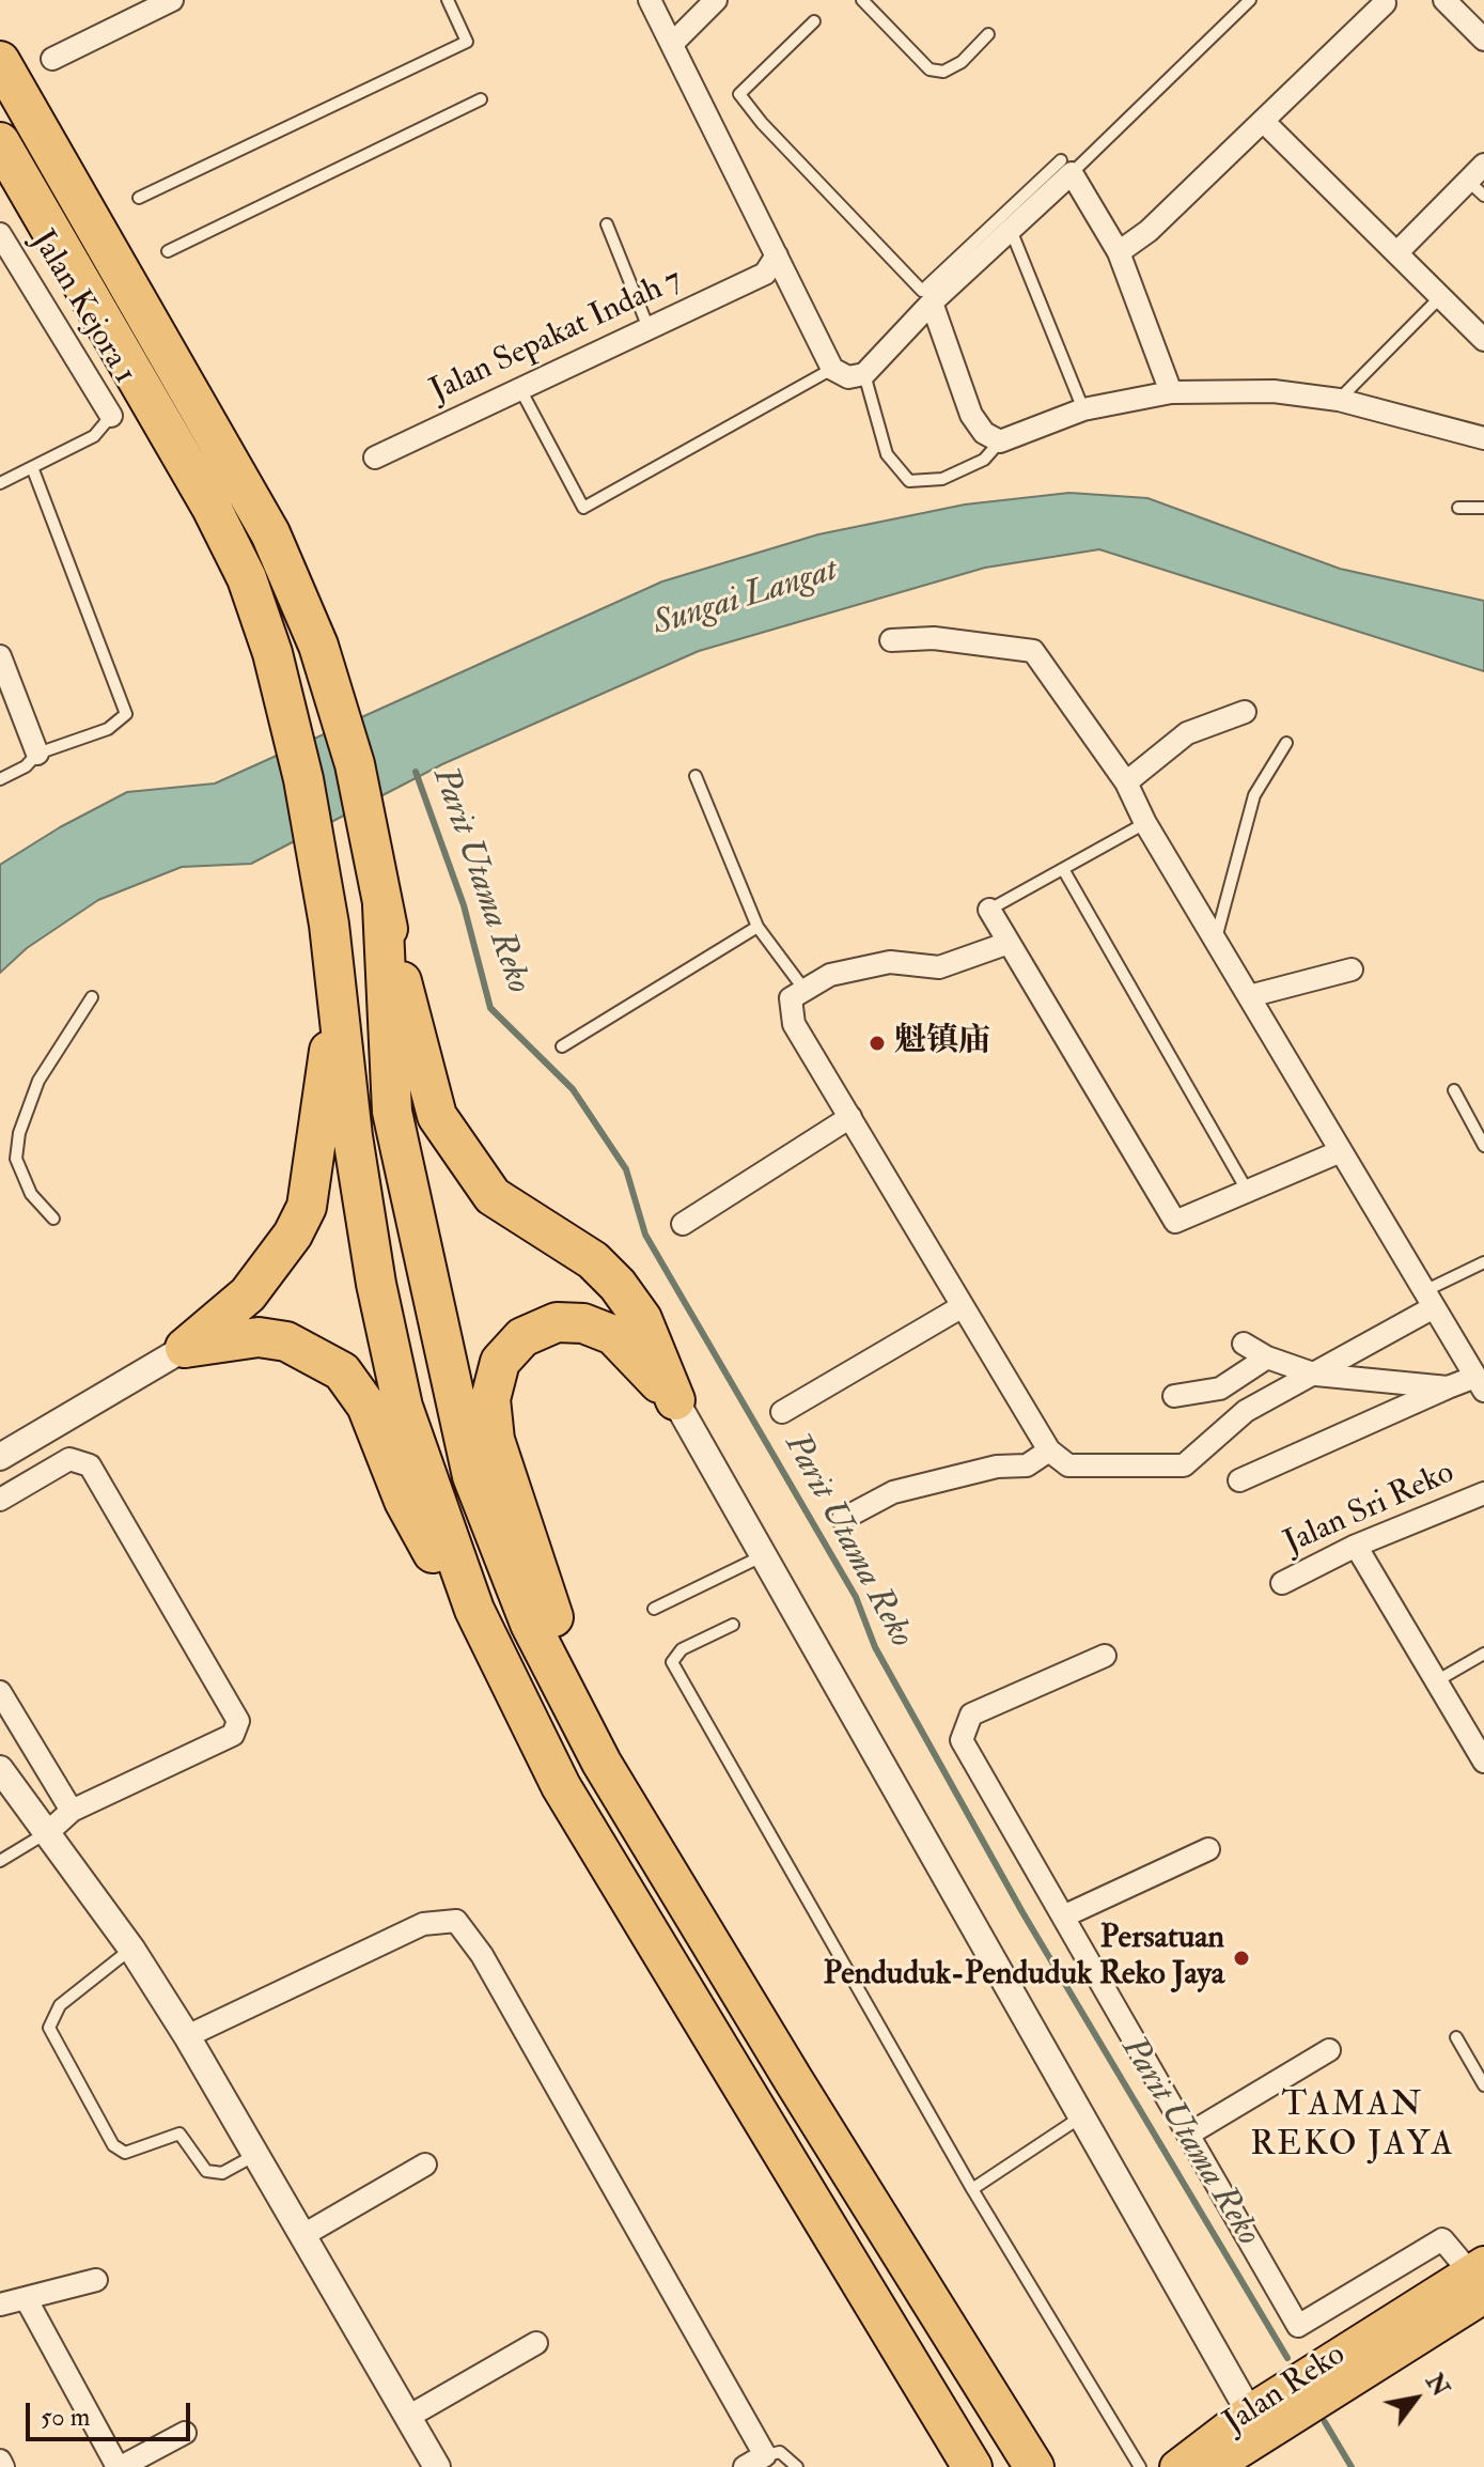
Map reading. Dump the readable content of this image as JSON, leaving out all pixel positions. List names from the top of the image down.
{
  "streets": {
    "main road": ["Jalan Reko"],
    "street": ["Jalan Kejora 1", "Jalan Sepakat Indah 7", "Jalan Sri Reko"]
  },
  "districts": ["TAMAN REKO JAYA"],
  "water": ["Sungai Langat", "Parit Utama Reko"],
  "places": ["魁镇庙", "Persatuan Penduduk-Penduduk Reko Jaya"],
  "scale_bar": "50 m",
  "north": "top right"
}
